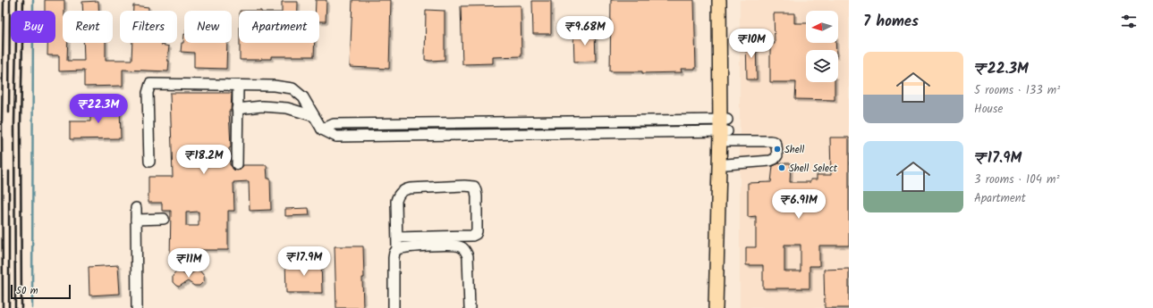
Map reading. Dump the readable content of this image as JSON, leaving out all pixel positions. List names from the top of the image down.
{
  "places": ["Shell", "Shell Select"],
  "scale_bar": "50 m",
  "north": "left",
  "page": {
    "heading": "7 homes",
    "chip": [
      "Buy",
      "Rent",
      "Filters",
      "New",
      "Apartment"
    ],
    "price": [
      "₹9.68M",
      "₹10M",
      "₹22.3M",
      "₹18.2M",
      "₹6.91M",
      "₹17.9M",
      "₹11M"
    ],
    "list": [
      {
        "name": "₹22.3M",
        "note": "5 rooms · 133 m² · House"
      },
      {
        "name": "₹17.9M",
        "note": "3 rooms · 104 m² · Apartment"
      }
    ],
    "scale": "50 m"
  }
}
